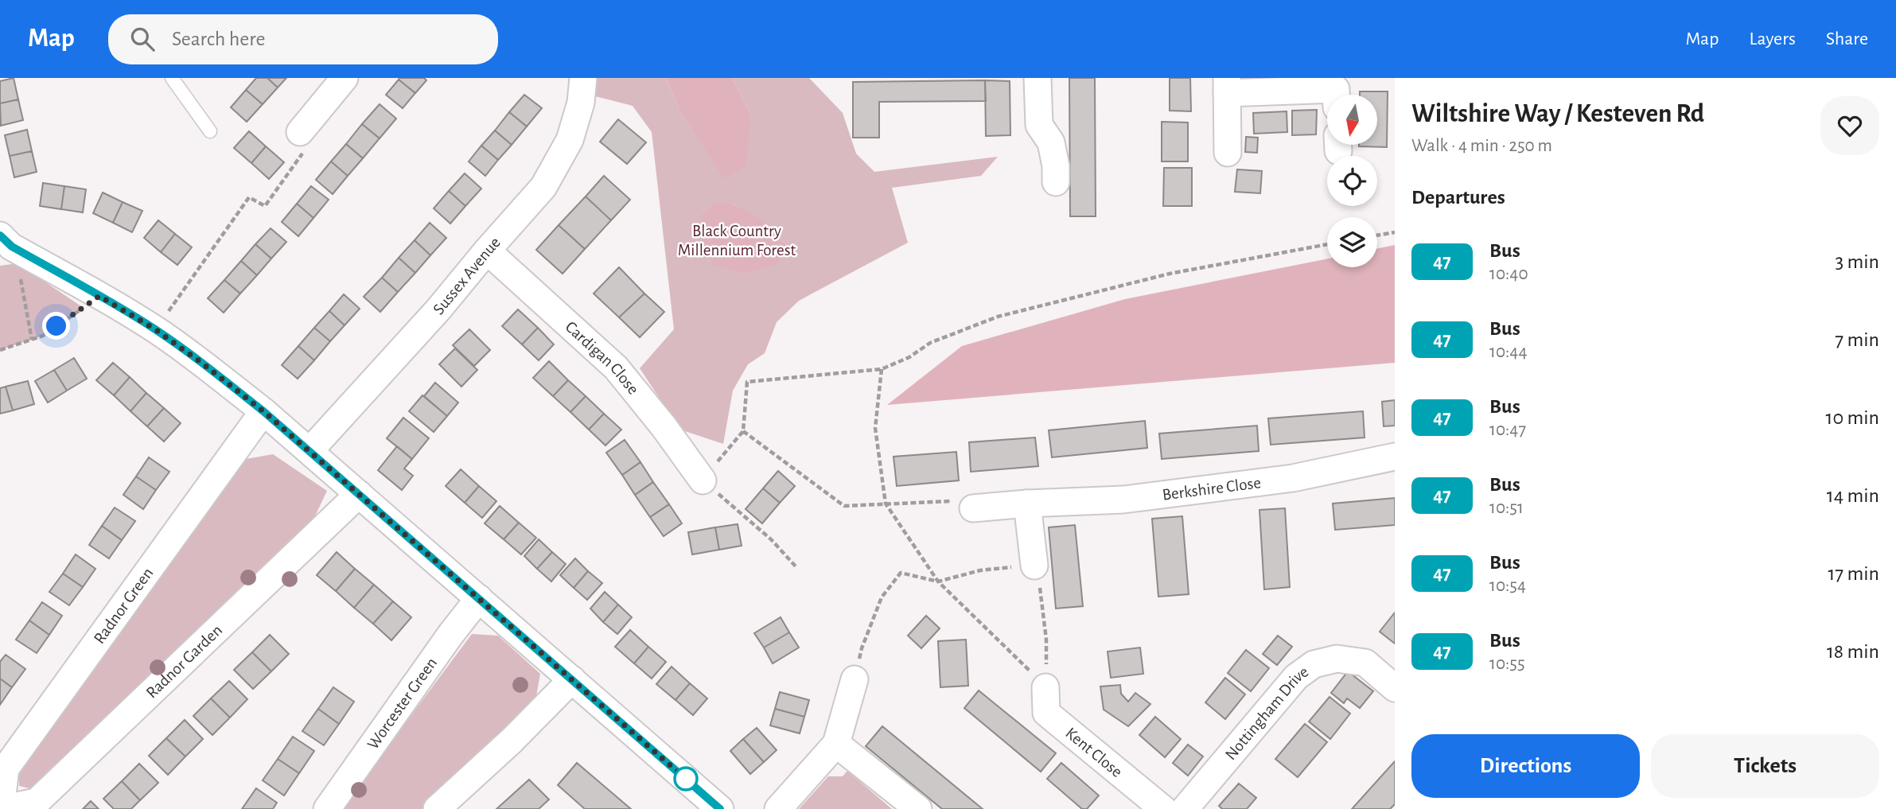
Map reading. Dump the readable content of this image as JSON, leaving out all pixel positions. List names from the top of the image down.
{
  "streets": {
    "street": [
      "Sussex Avenue",
      "Cardigan Close",
      "Berkshire Close",
      "Radnor Green",
      "Radnor Garden",
      "Worcester Green",
      "Nottingham Drive",
      "Kent Close"
    ]
  },
  "crossings": [
    ["Sussex Avenue", "Cardigan Close"],
    ["Radnor Green", "Radnor Garden"]
  ],
  "parks": ["Black Country Millennium Forest"],
  "lines": ["bus line 47"],
  "north": "bottom",
  "page": {
    "header": "Map",
    "search": "Search here",
    "nav": ["Map", "Layers", "Share"],
    "heading": [
      ["Wiltshire Way / Kesteven Rd", "Walk · 4 min · 250 m"],
      "Departures"
    ],
    "list": [
      {
        "mark": "47",
        "name": "Bus",
        "note": "10:40",
        "value": "3 min"
      },
      {
        "mark": "47",
        "name": "Bus",
        "note": "10:44",
        "value": "7 min"
      },
      {
        "mark": "47",
        "name": "Bus",
        "note": "10:47",
        "value": "10 min"
      },
      {
        "mark": "47",
        "name": "Bus",
        "note": "10:51",
        "value": "14 min"
      },
      {
        "mark": "47",
        "name": "Bus",
        "note": "10:54",
        "value": "17 min"
      },
      {
        "mark": "47",
        "name": "Bus",
        "note": "10:55",
        "value": "18 min"
      }
    ],
    "buttons": ["Directions", "Tickets"]
  }
}
